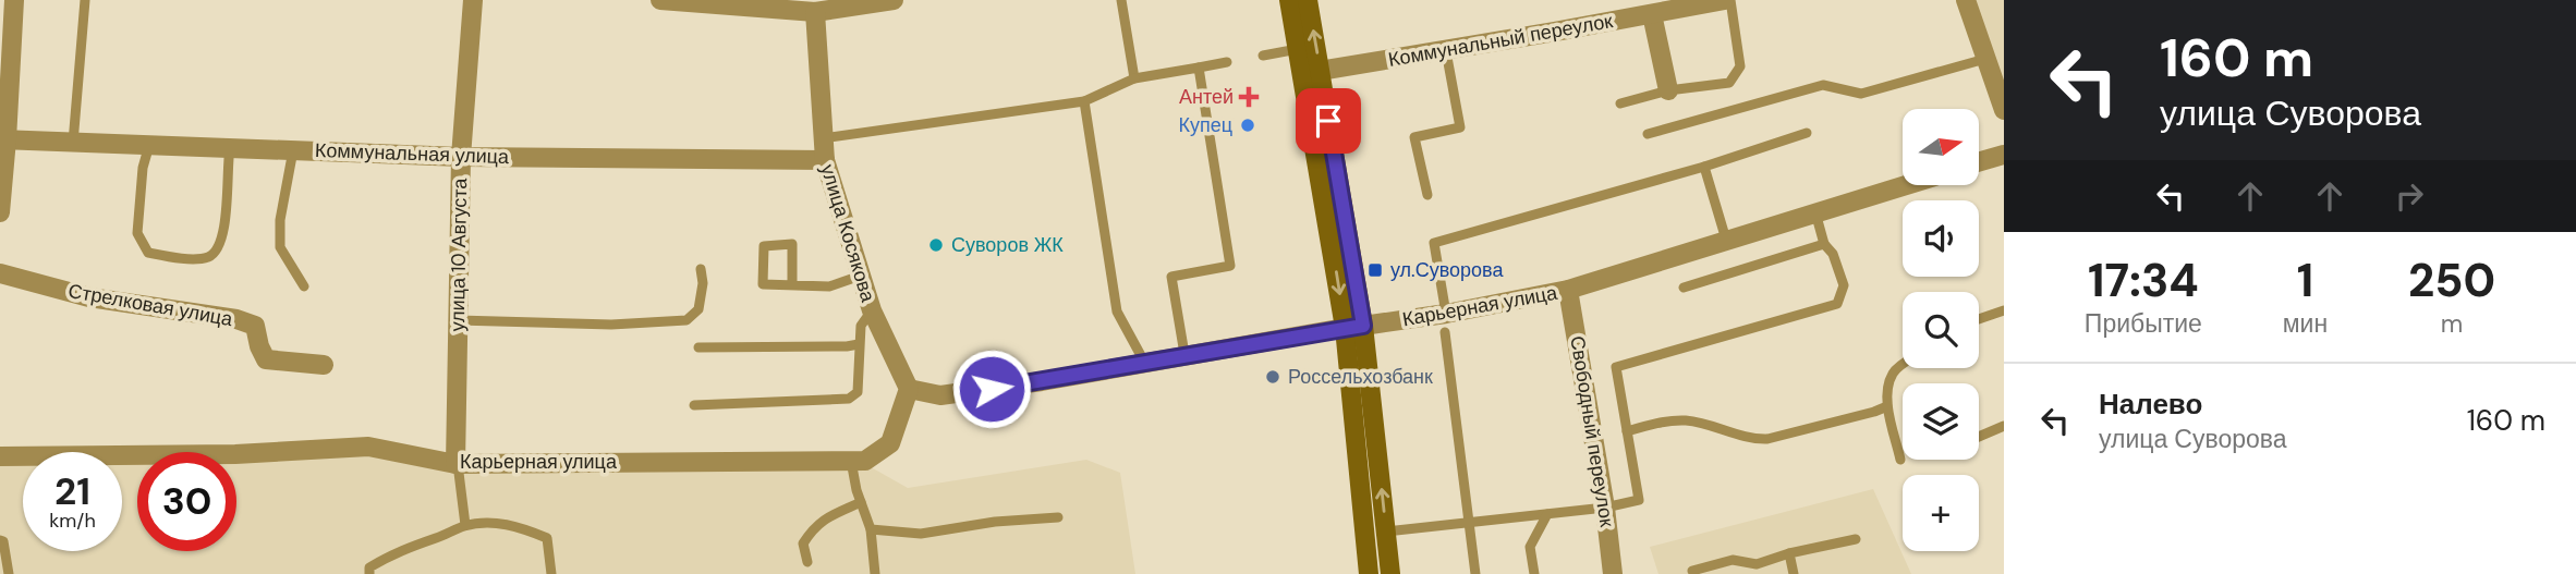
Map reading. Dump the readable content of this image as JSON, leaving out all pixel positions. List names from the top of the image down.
{
  "streets": {
    "street": [
      "Коммунальный переулок",
      "Коммунальная улица",
      "улица Косякова",
      "улица 10 Августа",
      "Стрелковая улица",
      "Карьерная улица",
      "Свободный переулок"
    ]
  },
  "crossings": [
    ["Коммунальная улица", "улица Косякова"],
    ["Коммунальная улица", "улица 10 Августа"],
    ["улица Косякова", "Карьерная улица"],
    ["улица 10 Августа", "Карьерная улица"],
    ["Карьерная улица", "Свободный переулок"]
  ],
  "places": {
    "health": ["Антей"],
    "other": ["Купец", "Суворов ЖК", "Россельхозбанк"],
    "transit": ["ул.Суворова"]
  },
  "north": "right",
  "page": {
    "turn": ["160 m", "улица Суворова"],
    "map_buttons": "+",
    "eta": [
      "17:34",
      "Прибытие",
      "1",
      "мин",
      "250",
      "m"
    ],
    "list": [
      {
        "name": "Налево",
        "note": "улица Суворова",
        "value": "160 m"
      }
    ],
    "speed": "21 km/h",
    "limit": "30"
  }
}
